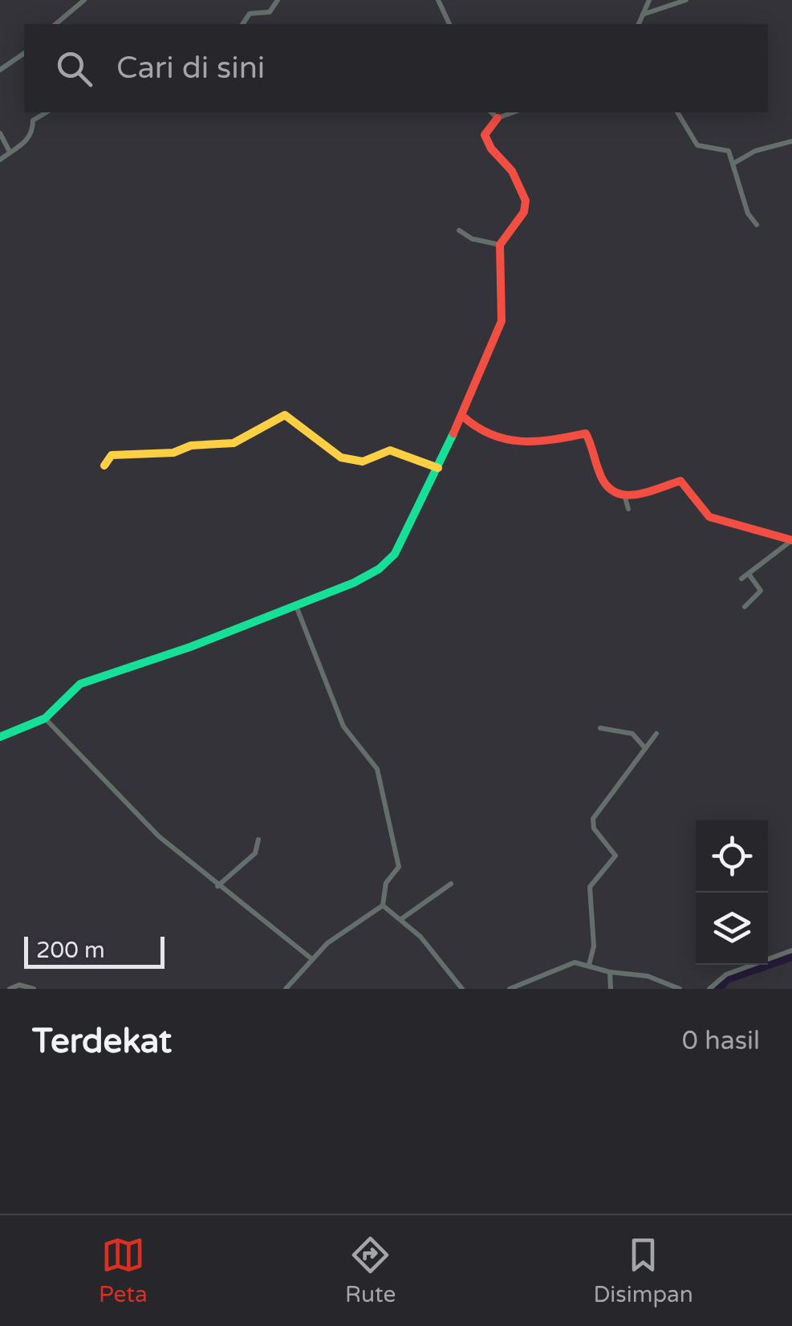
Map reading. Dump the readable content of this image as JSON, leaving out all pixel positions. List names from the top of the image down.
{
  "scale_bar": "200 m",
  "page": {
    "search": "Cari di sini",
    "scale": "200 m",
    "heading": ["Terdekat", "0 hasil"],
    "nav": ["Peta", "Rute", "Disimpan"]
  }
}
